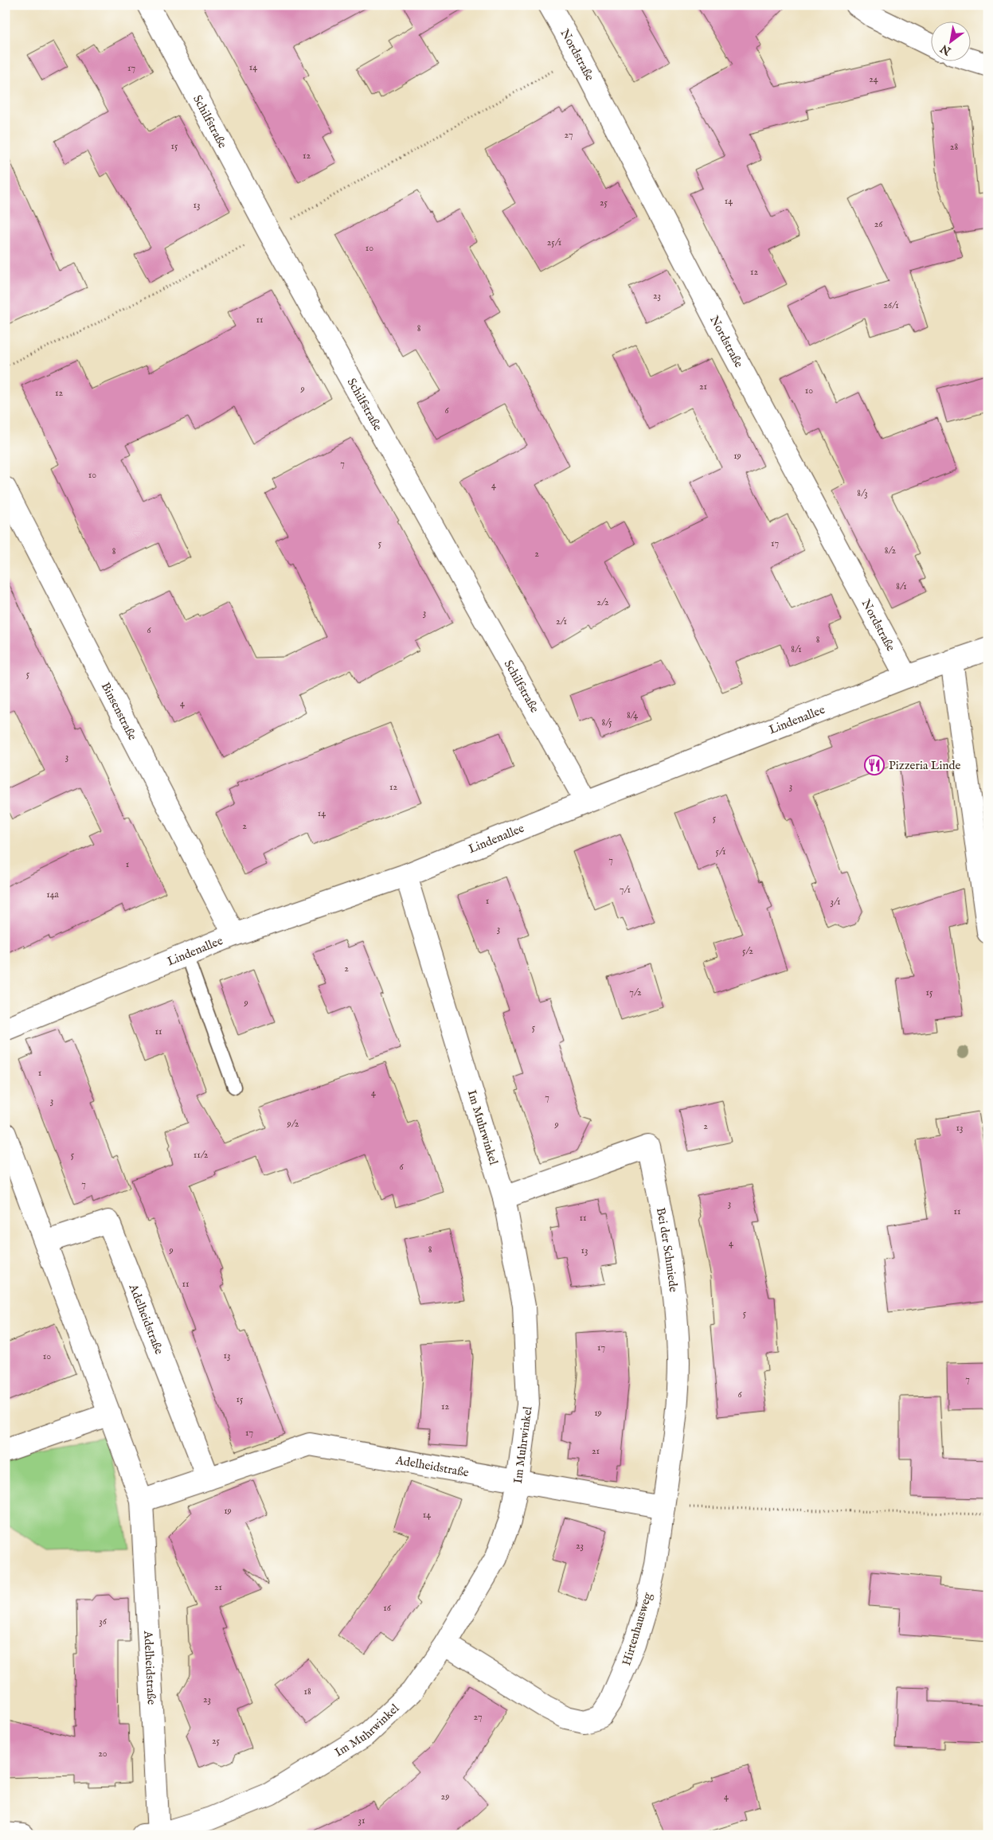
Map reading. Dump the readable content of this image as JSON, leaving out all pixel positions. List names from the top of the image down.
{
  "streets": {
    "street": [
      "Nordstraße",
      "Schilfstraße",
      "Binsenstraße",
      "Lindenallee",
      "Im Muhrwinkel",
      "Bei der Schmiede",
      "Adelheidstraße",
      "Hirtenhausweg"
    ]
  },
  "crossings": [
    ["Nordstraße", "Lindenallee"],
    ["Schilfstraße", "Lindenallee"],
    ["Binsenstraße", "Lindenallee"],
    ["Lindenallee", "Im Muhrwinkel"],
    ["Im Muhrwinkel", "Bei der Schmiede"],
    ["Im Muhrwinkel", "Adelheidstraße"],
    ["Im Muhrwinkel", "Hirtenhausweg"],
    ["Bei der Schmiede", "Hirtenhausweg"]
  ],
  "places": {
    "restaurant": ["Pizzeria Linde"]
  },
  "house_numbers": [
    "14",
    "17",
    "24",
    "27",
    "15",
    "28",
    "12",
    "14",
    "25",
    "13",
    "26",
    "25/1",
    "10",
    "12",
    "23",
    "26/1",
    "11",
    "8",
    "21",
    "9",
    "10",
    "12",
    "6",
    "19",
    "7",
    "10",
    "4",
    "8/3",
    "5",
    "17",
    "8/2",
    "8",
    "2",
    "8/1",
    "2/2",
    "3",
    "2/1",
    "6",
    "8",
    "8/1",
    "5",
    "4",
    "8/4",
    "8/5",
    "3",
    "3",
    "12",
    "14",
    "5",
    "2",
    "5/1",
    "7",
    "1",
    "7/1",
    "14a",
    "1",
    "3/1",
    "3",
    "5/2",
    "2",
    "7/2",
    "15",
    "9",
    "5",
    "11",
    "1",
    "4",
    "7",
    "3",
    "9/2",
    "9",
    "2",
    "13",
    "5",
    "11/2",
    "6",
    "7",
    "3",
    "11",
    "11",
    "4",
    "8",
    "9",
    "13",
    "11",
    "5",
    "17",
    "13",
    "10",
    "7",
    "6",
    "15",
    "12",
    "19",
    "17",
    "21",
    "19",
    "14",
    "23",
    "21",
    "16",
    "36",
    "18",
    "23",
    "27",
    "25",
    "20",
    "29",
    "4",
    "31"
  ],
  "north": "bottom left"
}
